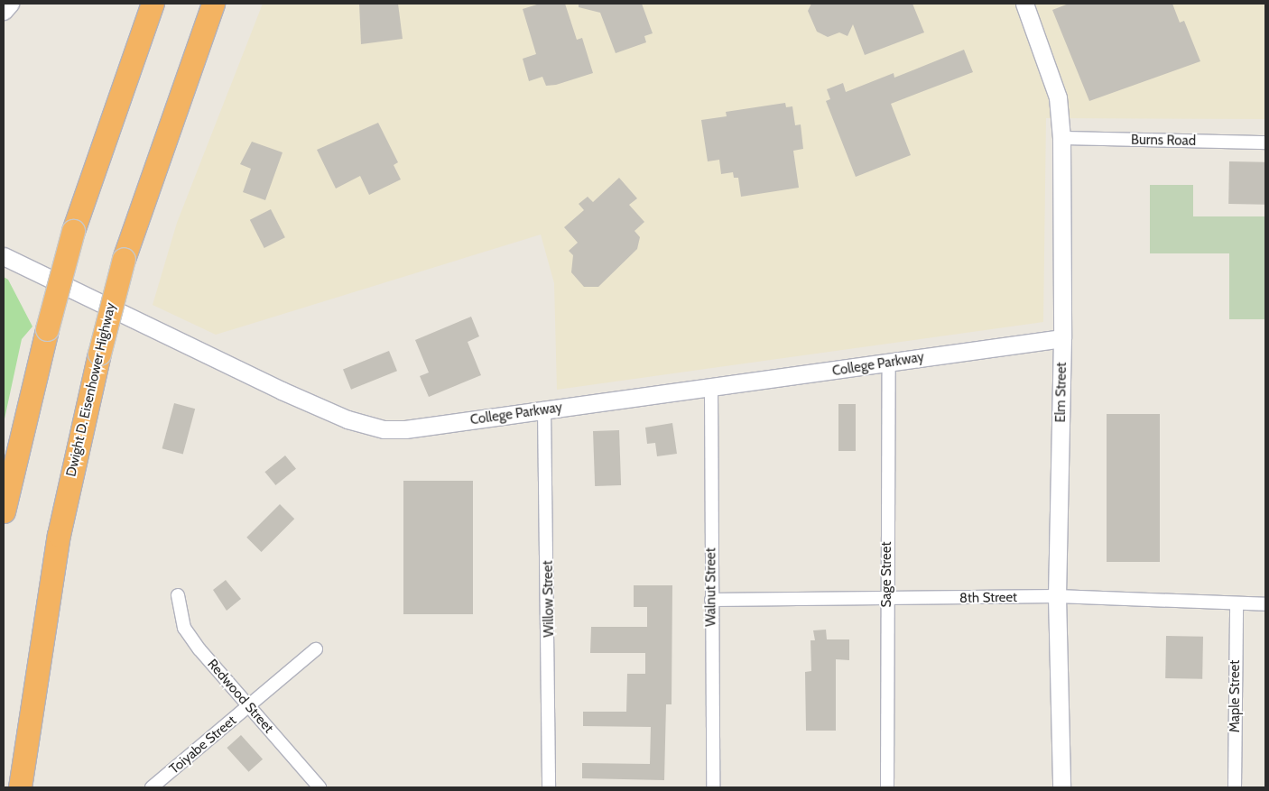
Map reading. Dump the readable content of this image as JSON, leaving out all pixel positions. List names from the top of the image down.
{
  "streets": {
    "highway": ["Dwight D. Eisenhower Highway"],
    "street": [
      "Burns Road",
      "College Parkway",
      "Elm Street",
      "Sage Street",
      "Walnut Street",
      "8th Street",
      "Willow Street",
      "Redwood Street",
      "Maple Street",
      "Toiyabe Street"
    ]
  },
  "crossings": [
    ["Burns Road", "Elm Street"],
    ["College Parkway", "Elm Street"],
    ["College Parkway", "Sage Street"],
    ["College Parkway", "Walnut Street"],
    ["College Parkway", "Willow Street"],
    ["Elm Street", "8th Street"],
    ["Sage Street", "8th Street"],
    ["Walnut Street", "8th Street"],
    ["8th Street", "Maple Street"],
    ["Redwood Street", "Toiyabe Street"]
  ]
}
